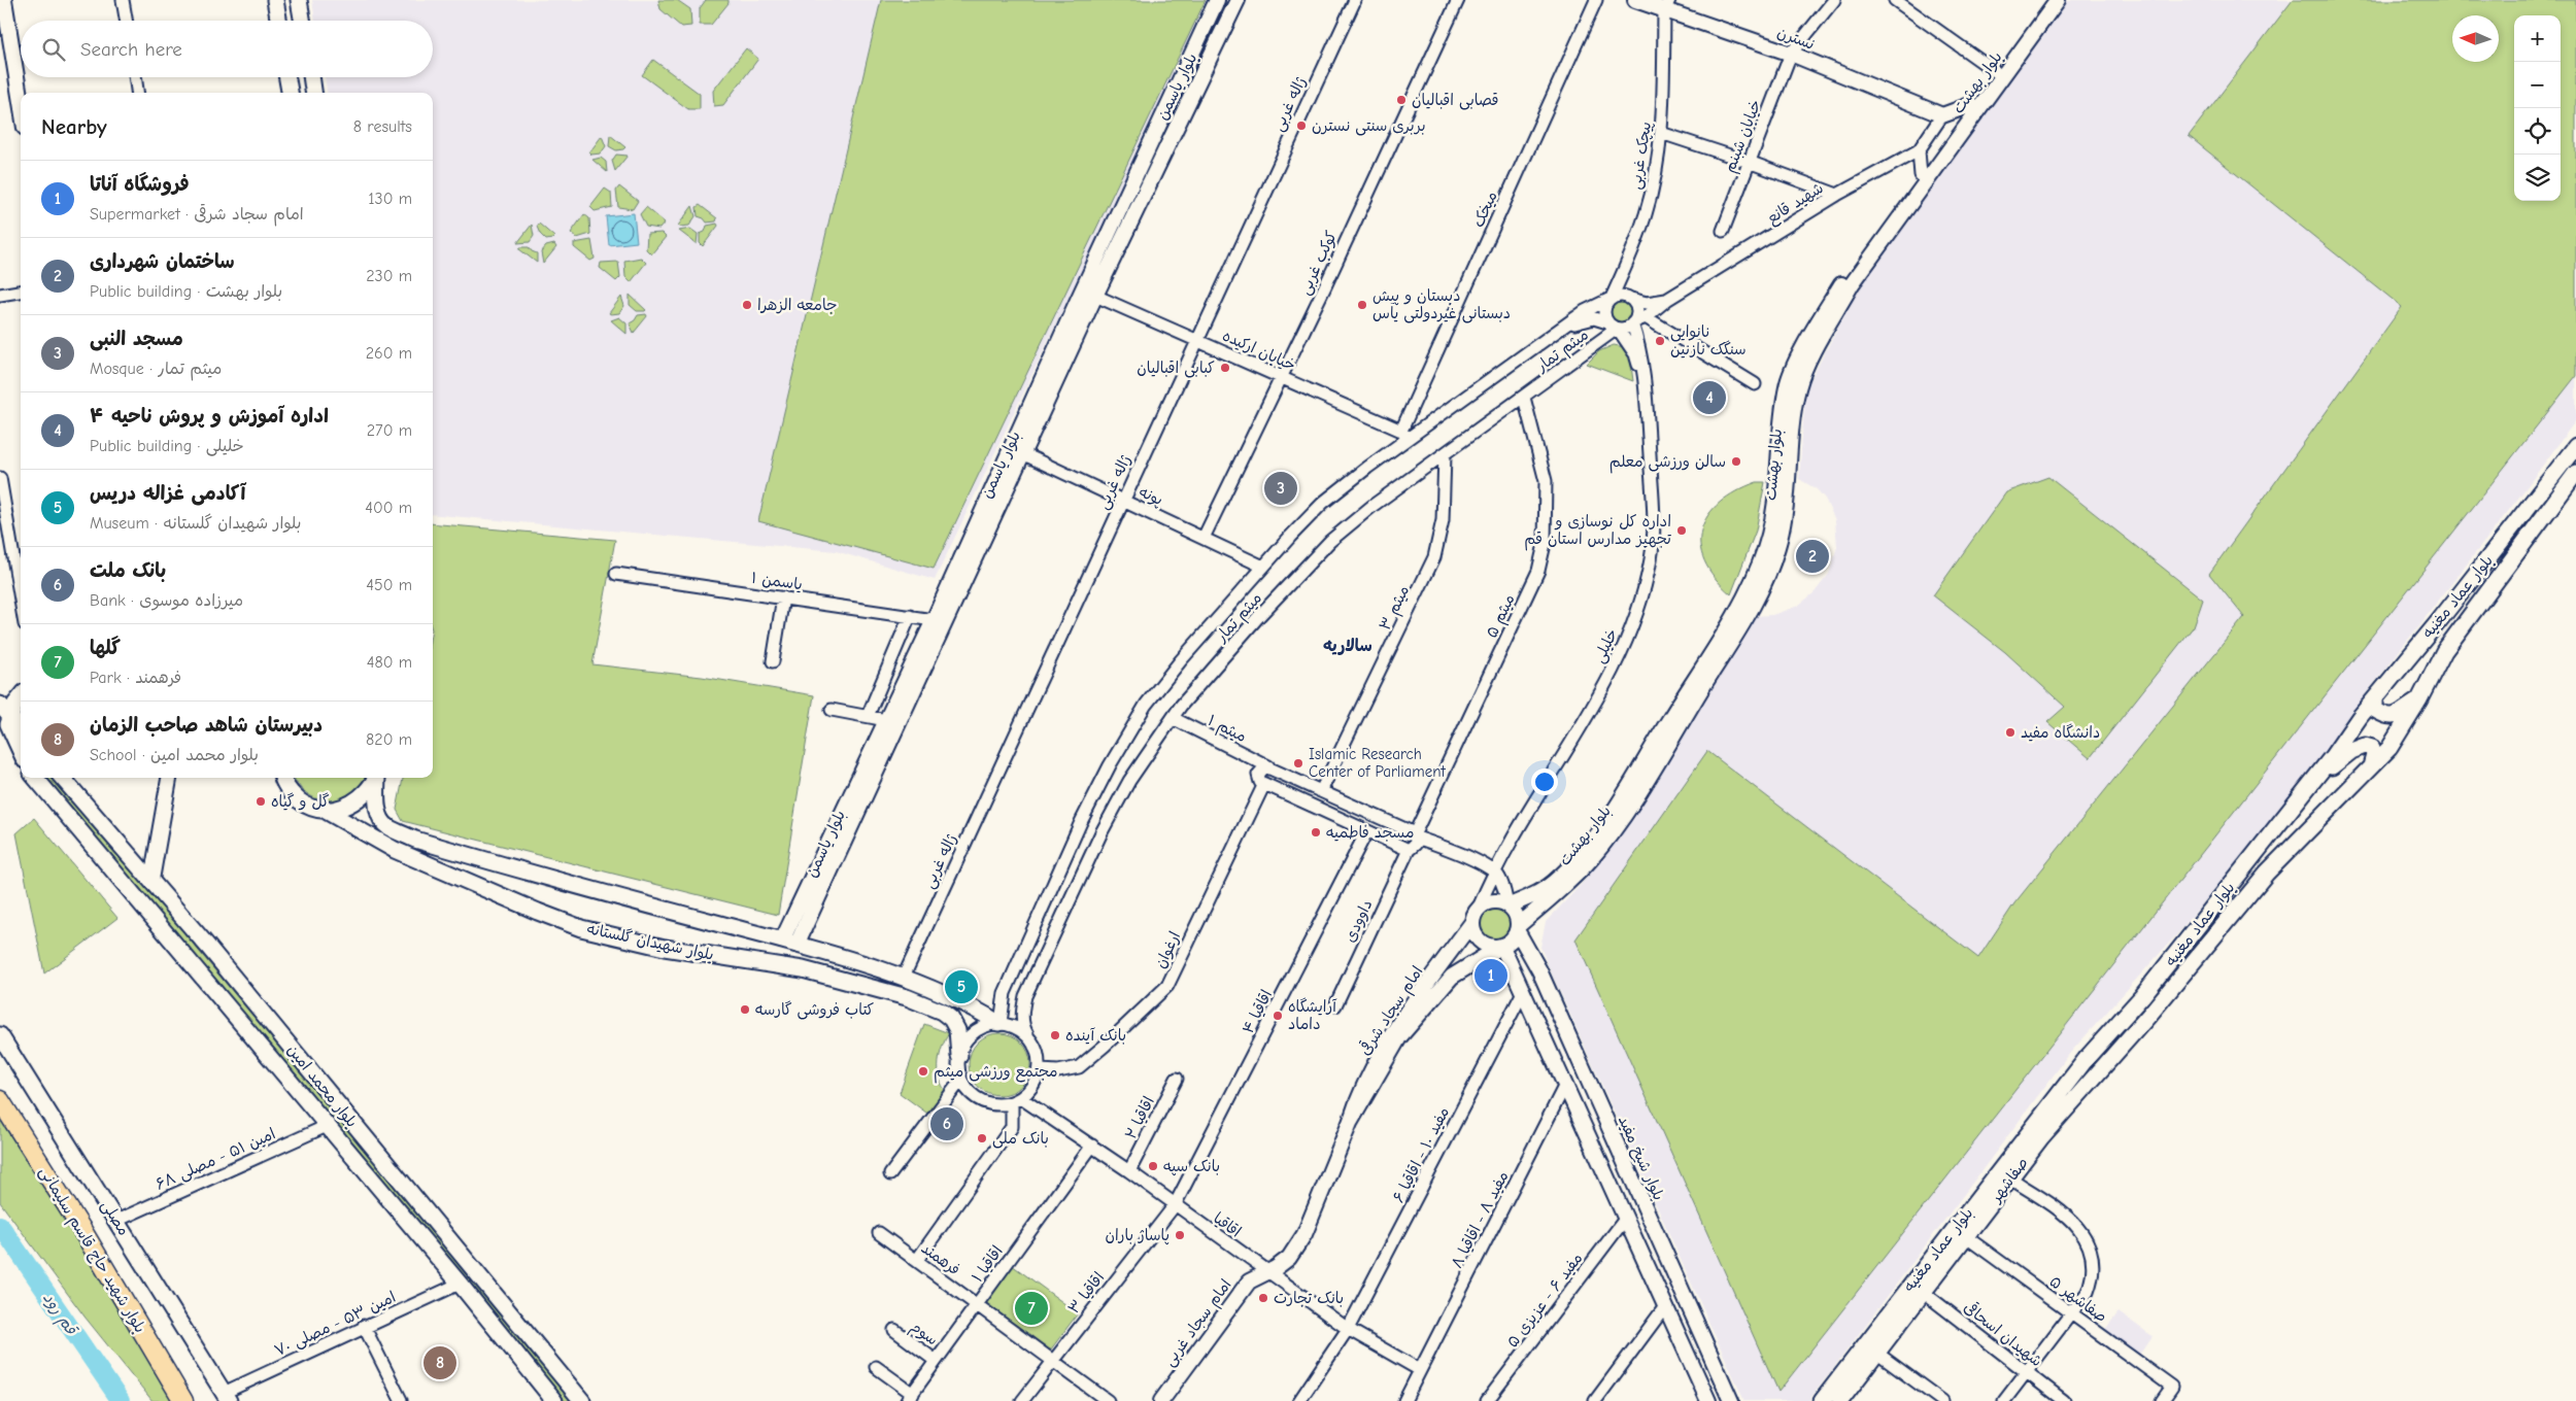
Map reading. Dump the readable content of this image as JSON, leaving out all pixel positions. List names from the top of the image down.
{
  "streets": {
    "main road": [
      "بلوار عماد مغنیه",
      "بلوار شهیدان گلستانه",
      "بلوار محمد امین",
      "صفاشهر",
      "مصلی",
      "بلوار شهید حاج قاسم سلیمانی"
    ],
    "street": [
      "نسترن",
      "بلوار بهشت",
      "بلوار یاسمن",
      "ژاله غربی",
      "خیابان شبنم",
      "پیچک غربی",
      "شهید قانع",
      "میخک",
      "کوکب غربی",
      "خیابان ارکیده",
      "میثم تمار",
      "پونه",
      "یاسمن ۱",
      "میثم ۳",
      "میثم ۵",
      "خلیلی",
      "میثم ۱",
      "داوودی",
      "ارغوان",
      "امام سجاد شرقی",
      "اقاقیا ۴",
      "اقاقیا ۲",
      "مفید ۱۰ - اقاقیا ۶",
      "بلوار شیخ مفید",
      "امین ۵۱ - مصلی ۶۸",
      "مفید ۸ - اقاقیا ۸",
      "اقاقیا",
      "فرهمند",
      "اقاقیا ۱",
      "اقاقیا ۳",
      "صفاشهر ۵",
      "مفید ۶ - عزیزی ۵",
      "امام سجاد غربی",
      "امین ۵۳ - مصلی ۷۰",
      "سوم",
      "شهیدان اسحاقی"
    ]
  },
  "crossings": [
    ["نسترن", "خیابان شبنم"],
    ["نسترن", "پیچک غربی"],
    ["بلوار بهشت", "خلیلی"],
    ["بلوار بهشت", "امام سجاد شرقی"],
    ["بلوار بهشت", "بلوار شیخ مفید"],
    ["بلوار یاسمن", "خیابان ارکیده"],
    ["بلوار یاسمن", "پونه"],
    ["بلوار یاسمن", "یاسمن ۱"],
    ["بلوار یاسمن", "بلوار شهیدان گلستانه"],
    ["ژاله غربی", "خیابان ارکیده"],
    ["ژاله غربی", "پونه"],
    ["ژاله غربی", "بلوار شهیدان گلستانه"],
    ["پیچک غربی", "شهید قانع"],
    ["پیچک غربی", "میثم تمار"],
    ["شهید قانع", "میثم تمار"],
    ["میخک", "خیابان ارکیده"],
    ["میخک", "میثم تمار"],
    ["کوکب غربی", "خیابان ارکیده"],
    ["کوکب غربی", "پونه"],
    ["خیابان ارکیده", "میثم تمار"],
    ["میثم تمار", "پونه"],
    ["میثم تمار", "میثم ۳"],
    ["میثم تمار", "میثم ۵"],
    ["میثم تمار", "میثم ۱"],
    ["میثم تمار", "بلوار شهیدان گلستانه"],
    ["میثم تمار", "ارغوان"],
    ["میثم تمار", "اقاقیا"],
    ["بلوار عماد مغنیه", "صفاشهر"],
    ["میثم ۳", "میثم ۱"],
    ["میثم ۵", "میثم ۱"],
    ["میثم ۵", "داوودی"],
    ["خلیلی", "میثم ۱"],
    ["خلیلی", "امام سجاد شرقی"],
    ["خلیلی", "بلوار شیخ مفید"],
    ["میثم ۱", "ارغوان"],
    ["بلوار شهیدان گلستانه", "ارغوان"],
    ["بلوار شهیدان گلستانه", "اقاقیا"],
    ["ارغوان", "اقاقیا"],
    ["امام سجاد شرقی", "بلوار شیخ مفید"],
    ["امام سجاد شرقی", "اقاقیا"],
    ["امام سجاد شرقی", "امام سجاد غربی"],
    ["اقاقیا ۴", "اقاقیا"],
    ["اقاقیا ۴", "اقاقیا ۳"],
    ["بلوار محمد امین", "امین ۵۱ - مصلی ۶۸"],
    ["بلوار محمد امین", "امین ۵۳ - مصلی ۷۰"],
    ["اقاقیا ۲", "اقاقیا"],
    ["مفید ۱۰ - اقاقیا ۶", "اقاقیا"],
    ["امین ۵۱ - مصلی ۶۸", "مصلی"],
    ["صفاشهر", "صفاشهر ۵"],
    ["صفاشهر", "شهیدان اسحاقی"],
    ["مصلی", "امین ۵۳ - مصلی ۷۰"],
    ["مفید ۸ - اقاقیا ۸", "اقاقیا"],
    ["اقاقیا", "اقاقیا ۱"],
    ["اقاقیا", "اقاقیا ۳"],
    ["اقاقیا", "امام سجاد غربی"],
    ["فرهمند", "اقاقیا ۱"],
    ["فرهمند", "اقاقیا ۳"],
    ["اقاقیا ۱", "سوم"]
  ],
  "districts": ["سالاریه"],
  "water": ["قم رود"],
  "places": [
    "قصابی اقبالیان",
    "بربری سنتی نسترن",
    "جامعه الزهرا",
    "دبستان و پیش دبستانی غیردولتی یاس",
    "نانوایی سنگک نازنین",
    "کبابی اقبالیان",
    "سالن ورزشی معلم",
    "اداره کل نوسازی و تجهیز مدارس استان قم",
    "دانشگاه مفید",
    "Islamic Research Center of Parliament",
    "گل و گیاه",
    "مسجد فاطمیه",
    "کتاب فروشی گارسه",
    "آرایشگاه داماد",
    "بانک آینده",
    "مجتمع ورزشی میثم",
    "بانک ملی",
    "بانک سپه",
    "پاساژ باران",
    "بانک تجارت"
  ],
  "north": "left",
  "page": {
    "map_buttons": ["+", "−"],
    "search": "Search here",
    "heading": ["Nearby", "8 results"],
    "list": [
      {
        "mark": "1",
        "name": "فروشگاه آناتا",
        "note": "Supermarket · امام سجاد شرقی",
        "value": "130 m"
      },
      {
        "mark": "2",
        "name": "ساختمان شهرداری",
        "note": "Public building · بلوار بهشت",
        "value": "230 m"
      },
      {
        "mark": "3",
        "name": "مسجد النبی",
        "note": "Mosque · میثم تمار",
        "value": "260 m"
      },
      {
        "mark": "4",
        "name": "اداره آموزش و پروش ناحیه ۴",
        "note": "Public building · خلیلی",
        "value": "270 m"
      },
      {
        "mark": "5",
        "name": "آکادمی غزاله دریس",
        "note": "Museum · بلوار شهیدان گلستانه",
        "value": "400 m"
      },
      {
        "mark": "6",
        "name": "بانک ملت",
        "note": "Bank · میرزاده موسوی",
        "value": "450 m"
      },
      {
        "mark": "7",
        "name": "گلها",
        "note": "Park · فرهمند",
        "value": "480 m"
      },
      {
        "mark": "8",
        "name": "دبیرستان شاهد صاحب الزمان",
        "note": "School · بلوار محمد امین",
        "value": "820 m"
      }
    ],
    "pins": [
      "4",
      "3",
      "2",
      "1",
      "5",
      "6",
      "7",
      "8"
    ]
  }
}
